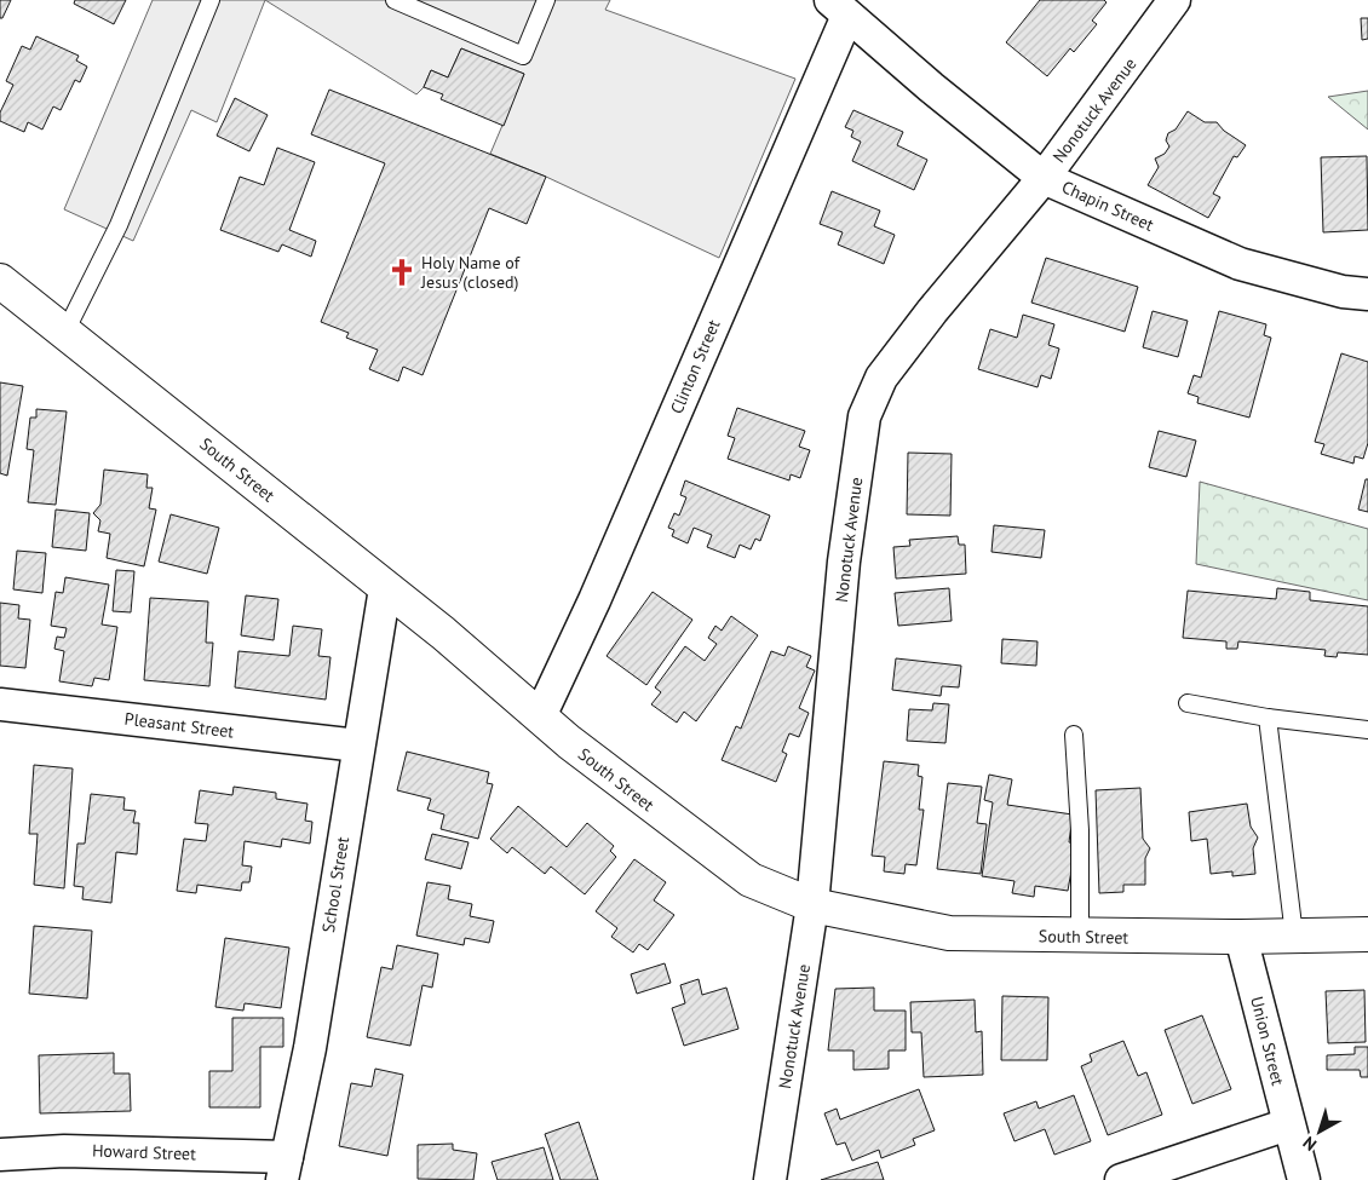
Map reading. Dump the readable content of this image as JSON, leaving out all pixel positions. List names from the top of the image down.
{
  "streets": {
    "street": [
      "Nonotuck Avenue",
      "Chapin Street",
      "Clinton Street",
      "South Street",
      "Pleasant Street",
      "School Street",
      "Union Street",
      "Howard Street"
    ]
  },
  "crossings": [
    ["Nonotuck Avenue", "Chapin Street"],
    ["Nonotuck Avenue", "South Street"],
    ["Chapin Street", "Clinton Street"],
    ["Clinton Street", "South Street"],
    ["South Street", "School Street"],
    ["South Street", "Union Street"],
    ["Pleasant Street", "School Street"],
    ["School Street", "Howard Street"]
  ],
  "places": {
    "church": ["Holy Name of Jesus (closed)"]
  },
  "north": "bottom left"
}
